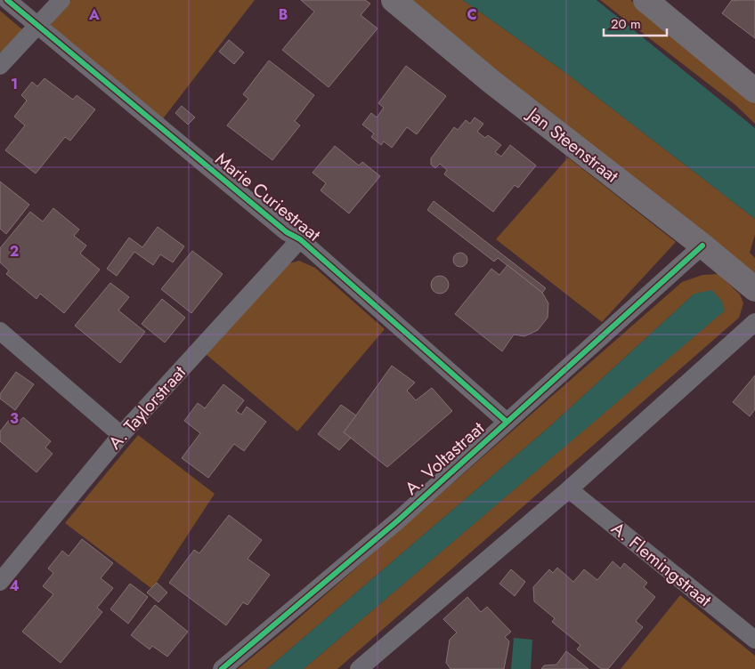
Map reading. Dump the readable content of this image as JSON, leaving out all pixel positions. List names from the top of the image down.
{
  "streets": {
    "street": [
      "Jan Steenstraat",
      "Marie Curiestraat",
      "A. Taylorstraat",
      "A. Voltastraat",
      "A. Flemingstraat"
    ]
  },
  "crossings": [
    ["Jan Steenstraat", "A. Voltastraat"],
    ["Marie Curiestraat", "A. Taylorstraat"],
    ["Marie Curiestraat", "A. Voltastraat"]
  ],
  "scale_bar": "20 m",
  "grid": {
    "columns": ["A", "B", "C"],
    "rows": [
      "1",
      "2",
      "3",
      "4"
    ]
  }
}
